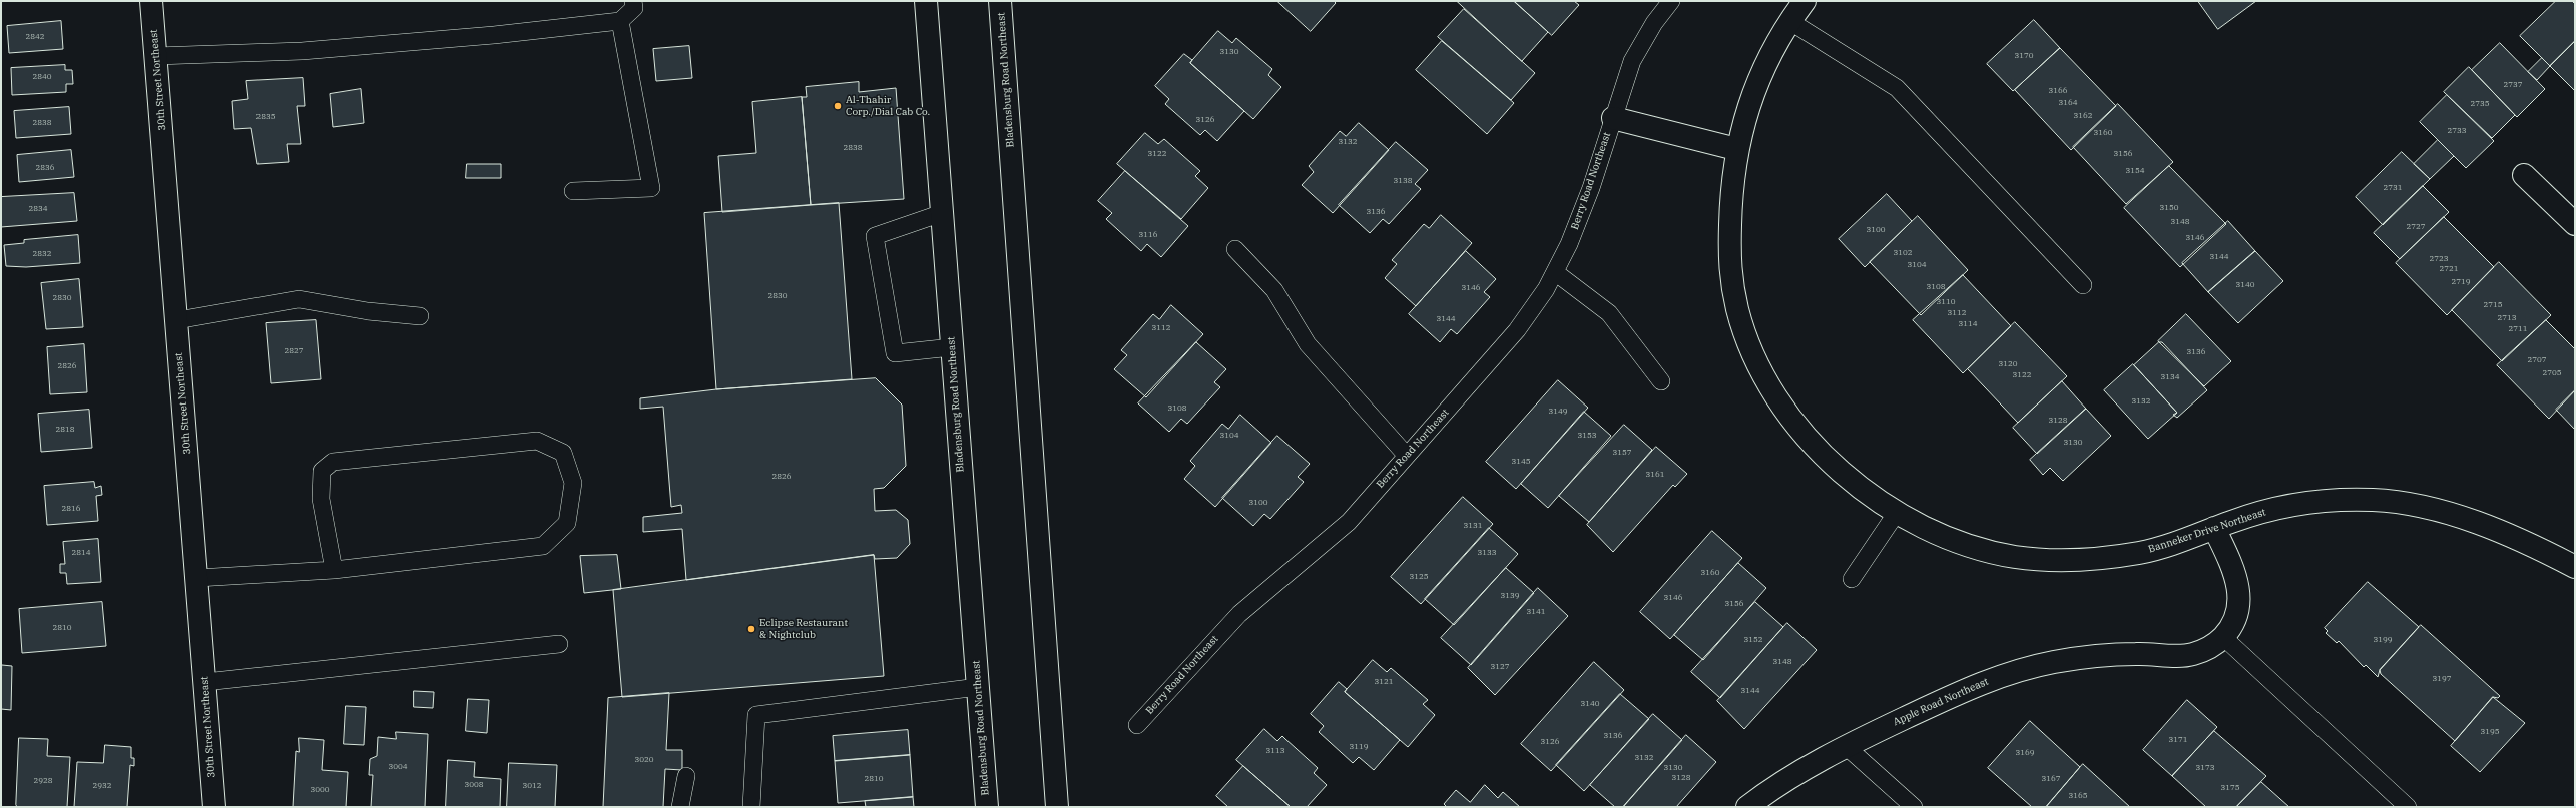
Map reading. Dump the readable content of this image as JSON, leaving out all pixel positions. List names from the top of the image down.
{
  "streets": {
    "street": [
      "30th Street Northeast",
      "Bladensburg Road Northeast",
      "Banneker Drive Northeast",
      "Apple Road Northeast"
    ],
    "lane": ["Berry Road Northeast"]
  },
  "crossings": [
    ["Banneker Drive Northeast", "Apple Road Northeast"]
  ],
  "places": ["Al-Thahir Corp./Dial Cab Co.", "Eclipse Restaurant & Nightclub"],
  "house_numbers": [
    "2842",
    "3130",
    "3170",
    "2840",
    "2737",
    "3166",
    "3164",
    "2735",
    "3162",
    "2835",
    "3126",
    "2838",
    "2733",
    "3160",
    "3132",
    "2838",
    "3122",
    "3156",
    "2836",
    "3154",
    "3138",
    "2731",
    "3150",
    "2834",
    "3136",
    "3148",
    "2727",
    "3100",
    "3116",
    "3146",
    "3102",
    "2832",
    "3144",
    "2723",
    "3104",
    "2721",
    "2719",
    "3140",
    "3108",
    "3146",
    "2830",
    "2830",
    "3110",
    "2715",
    "3112",
    "2713",
    "3144",
    "3114",
    "3112",
    "2711",
    "2827",
    "3136",
    "2707",
    "3120",
    "2826",
    "2705",
    "3122",
    "3134",
    "3132",
    "3108",
    "3149",
    "3128",
    "2818",
    "3104",
    "3153",
    "3130",
    "3157",
    "3145",
    "3161",
    "2826",
    "3100",
    "2816",
    "3131",
    "2814",
    "3133",
    "3160",
    "3125",
    "3139",
    "3146",
    "3156",
    "3141",
    "2810",
    "3152",
    "3199",
    "3148",
    "3127",
    "3197",
    "3121",
    "3144",
    "3140",
    "3195",
    "3136",
    "3171",
    "3126",
    "3119",
    "3113",
    "3169",
    "3132",
    "3020",
    "3004",
    "3130",
    "3173",
    "3128",
    "2810",
    "3167",
    "2928",
    "3008",
    "2932",
    "3012",
    "3175",
    "3000",
    "3165"
  ]
}
